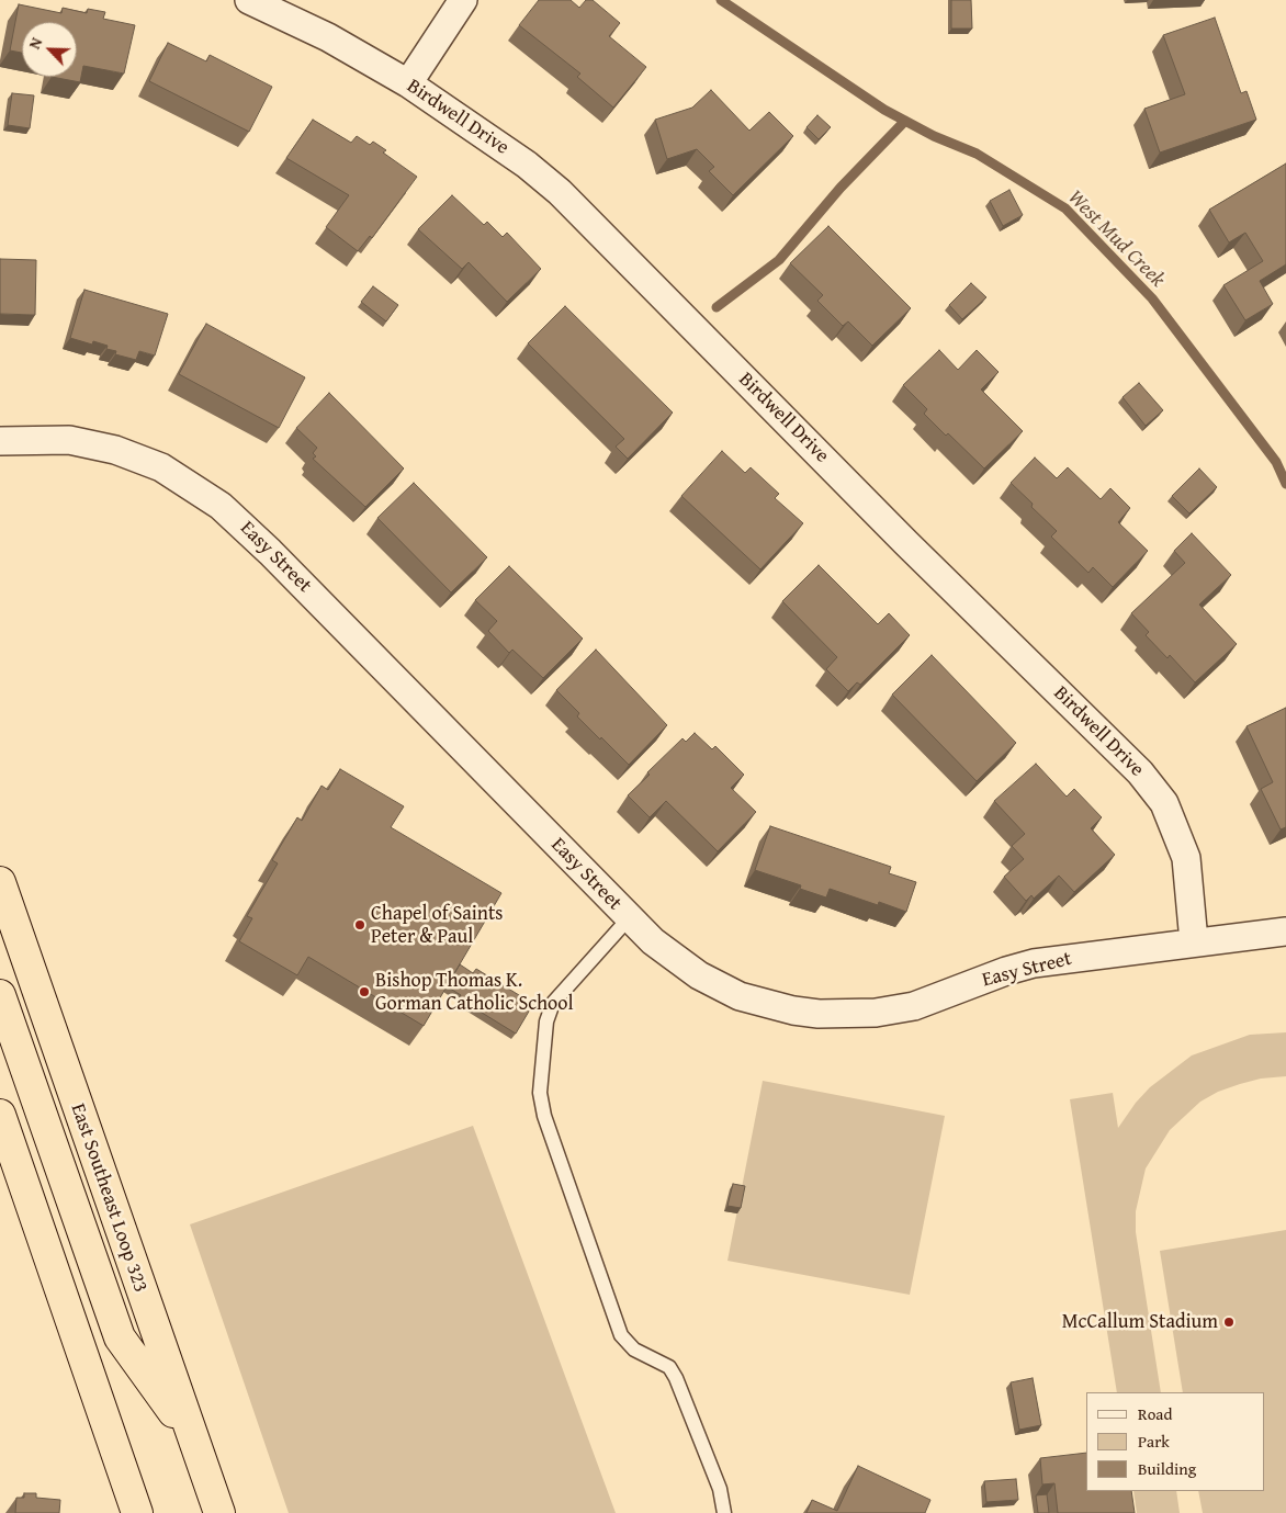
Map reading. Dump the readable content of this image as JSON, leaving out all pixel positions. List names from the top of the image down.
{
  "streets": {
    "highway": ["East Southeast Loop 323"],
    "street": ["Birdwell Drive", "Easy Street"]
  },
  "crossings": [
    ["Birdwell Drive", "Easy Street"]
  ],
  "water": ["West Mud Creek"],
  "places": ["Chapel of Saints Peter & Paul", "Bishop Thomas K. Gorman Catholic School", "McCallum Stadium"],
  "legend": ["Road", "Park", "Building"],
  "north": "top left"
}
